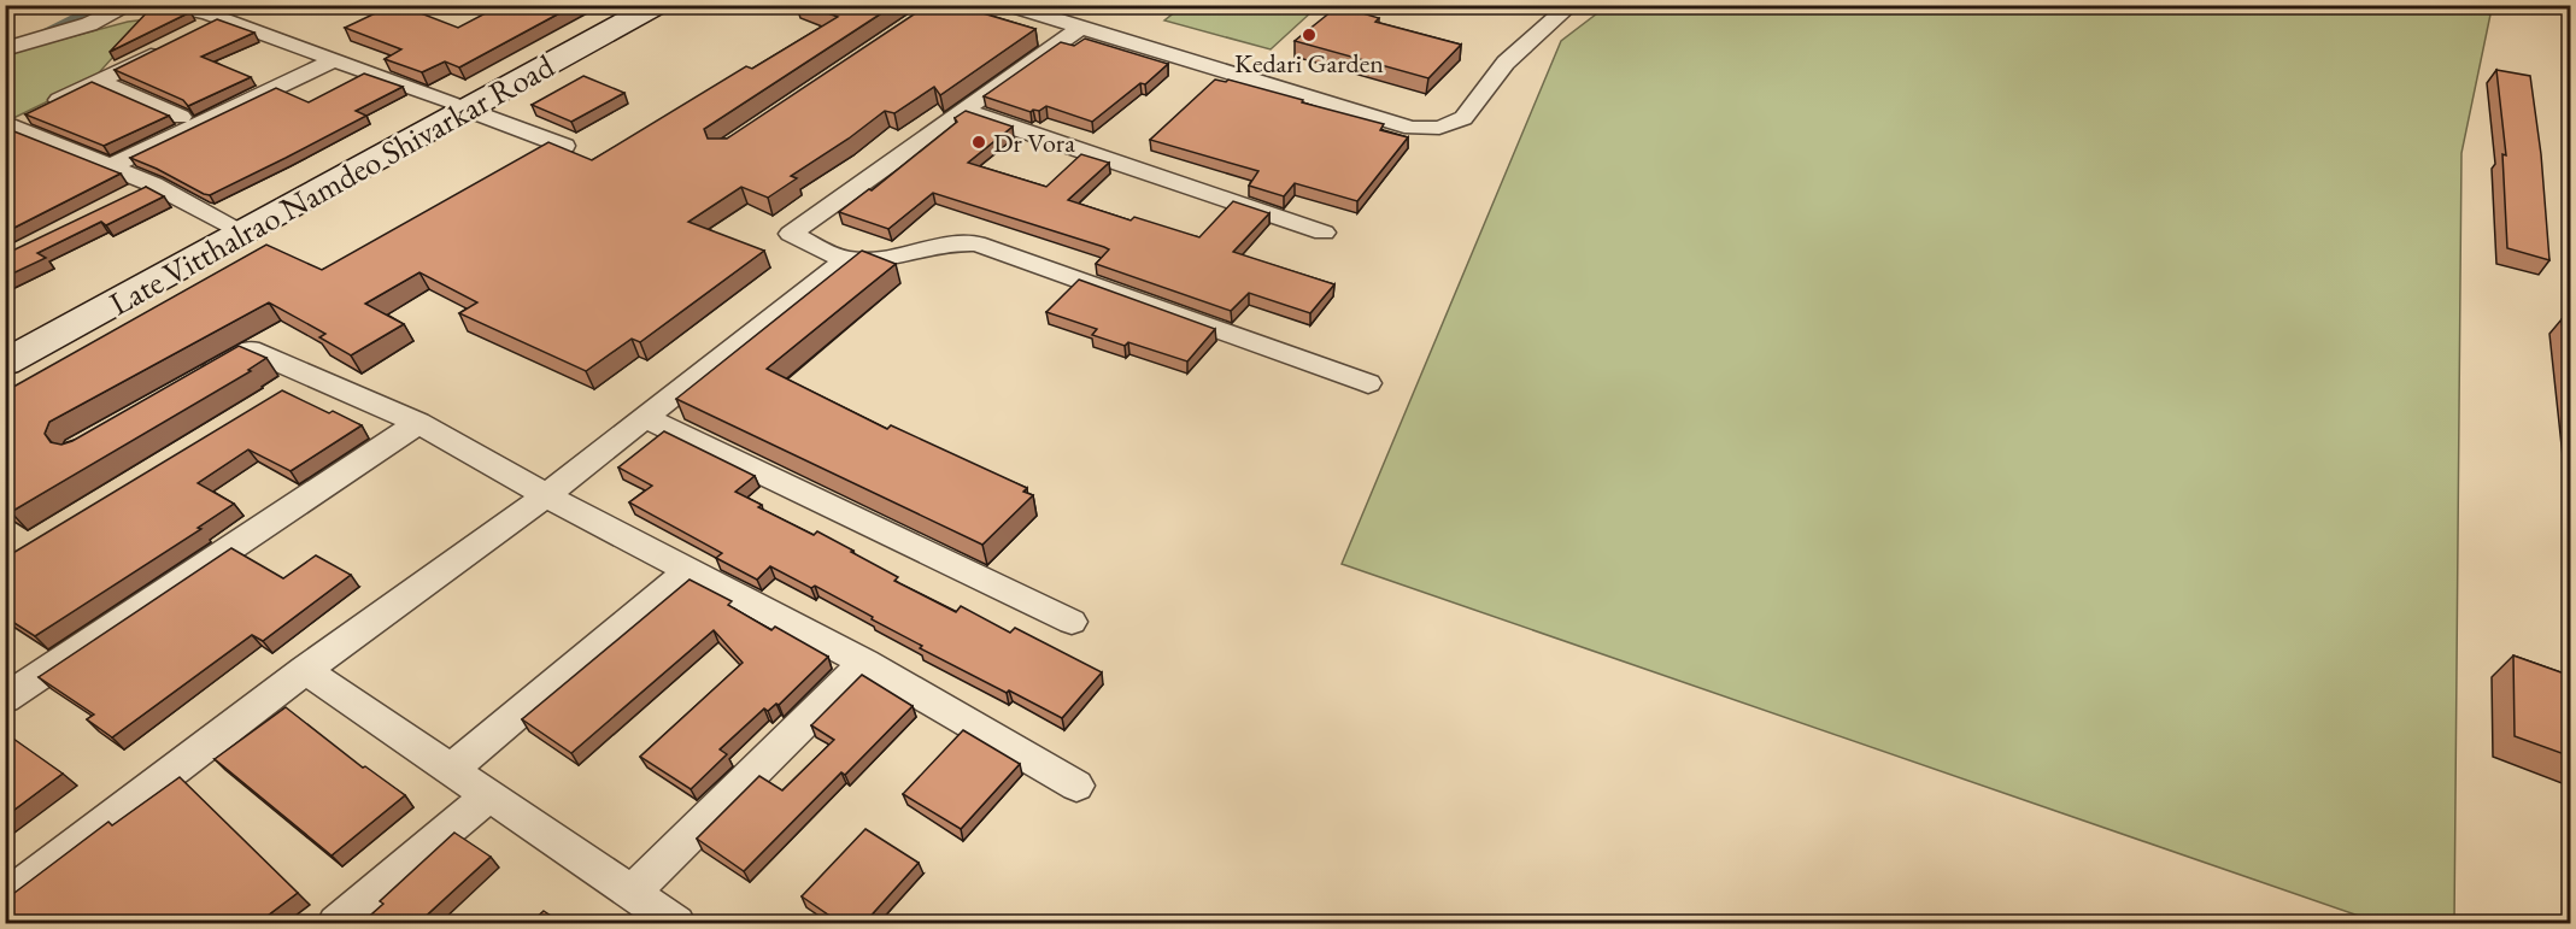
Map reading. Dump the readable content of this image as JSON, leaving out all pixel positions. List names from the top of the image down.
{
  "streets": {
    "main road": ["Late Vitthalrao Namdeo Shivarkar Road"]
  },
  "places": ["Kedari Garden", "Dr Vora"]
}
